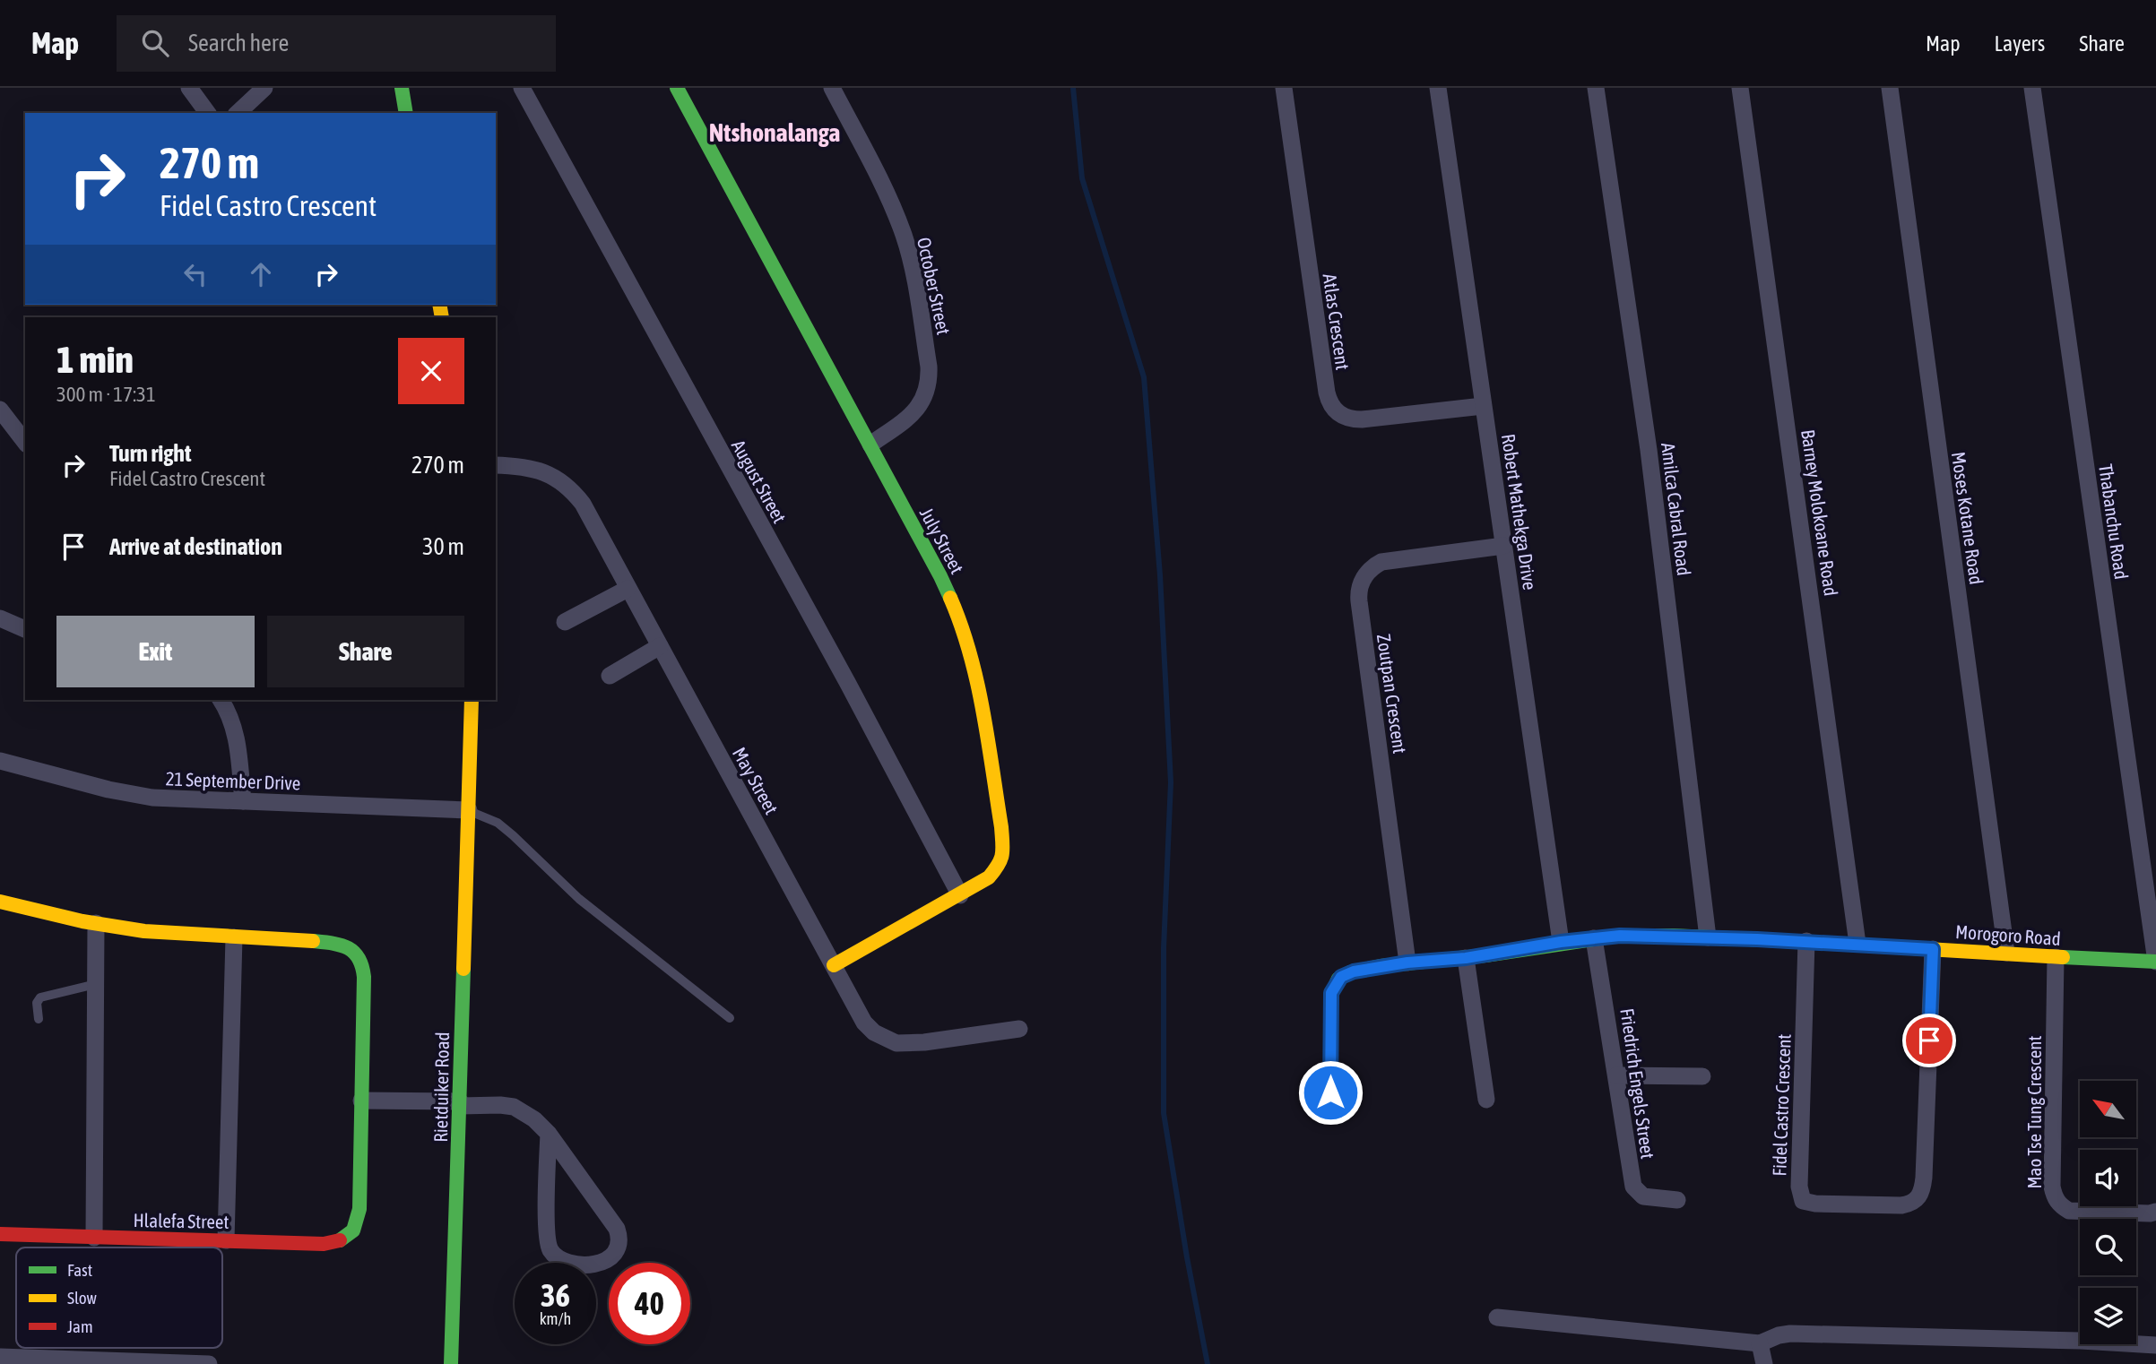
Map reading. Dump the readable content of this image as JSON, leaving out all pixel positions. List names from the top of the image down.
{
  "streets": {
    "street": [
      "October Street",
      "Atlas Crescent",
      "August Street",
      "Amilca Cabral Road",
      "Robert Mathekga Drive",
      "Barney Molokoane Road",
      "Moses Kotane Road",
      "Thabanchu Road",
      "July Street",
      "Zoutpan Crescent",
      "21 September Drive",
      "May Street",
      "Morogoro Road",
      "Friedrich Engels Street",
      "Rietduiker Road",
      "Fidel Castro Crescent",
      "Mao Tse Tung Crescent",
      "Hlalefa Street"
    ]
  },
  "crossings": [
    ["October Street", "July Street"],
    ["Atlas Crescent", "Robert Mathekga Drive"],
    ["August Street", "July Street"],
    ["Amilca Cabral Road", "Morogoro Road"],
    ["Robert Mathekga Drive", "Zoutpan Crescent"],
    ["Robert Mathekga Drive", "Morogoro Road"],
    ["Barney Molokoane Road", "Morogoro Road"],
    ["Moses Kotane Road", "Morogoro Road"],
    ["Thabanchu Road", "Morogoro Road"],
    ["July Street", "May Street"],
    ["Zoutpan Crescent", "Morogoro Road"],
    ["21 September Drive", "Rietduiker Road"],
    ["Morogoro Road", "Friedrich Engels Street"],
    ["Morogoro Road", "Fidel Castro Crescent"],
    ["Morogoro Road", "Mao Tse Tung Crescent"]
  ],
  "districts": ["Ntshonalanga"],
  "legend": ["Fast", "Slow", "Jam"],
  "north": "top left",
  "page": {
    "header": "Map",
    "search": "Search here",
    "nav": ["Map", "Layers", "Share"],
    "turn": ["270 m", "Fidel Castro Crescent"],
    "heading": ["1 min", "300 m · 17:31"],
    "list": [
      {
        "name": "Turn right",
        "note": "Fidel Castro Crescent",
        "value": "270 m"
      },
      {
        "name": "Arrive at destination",
        "value": "30 m"
      }
    ],
    "buttons": ["Exit", "Share"],
    "speed": "36 km/h",
    "limit": "40"
  }
}
